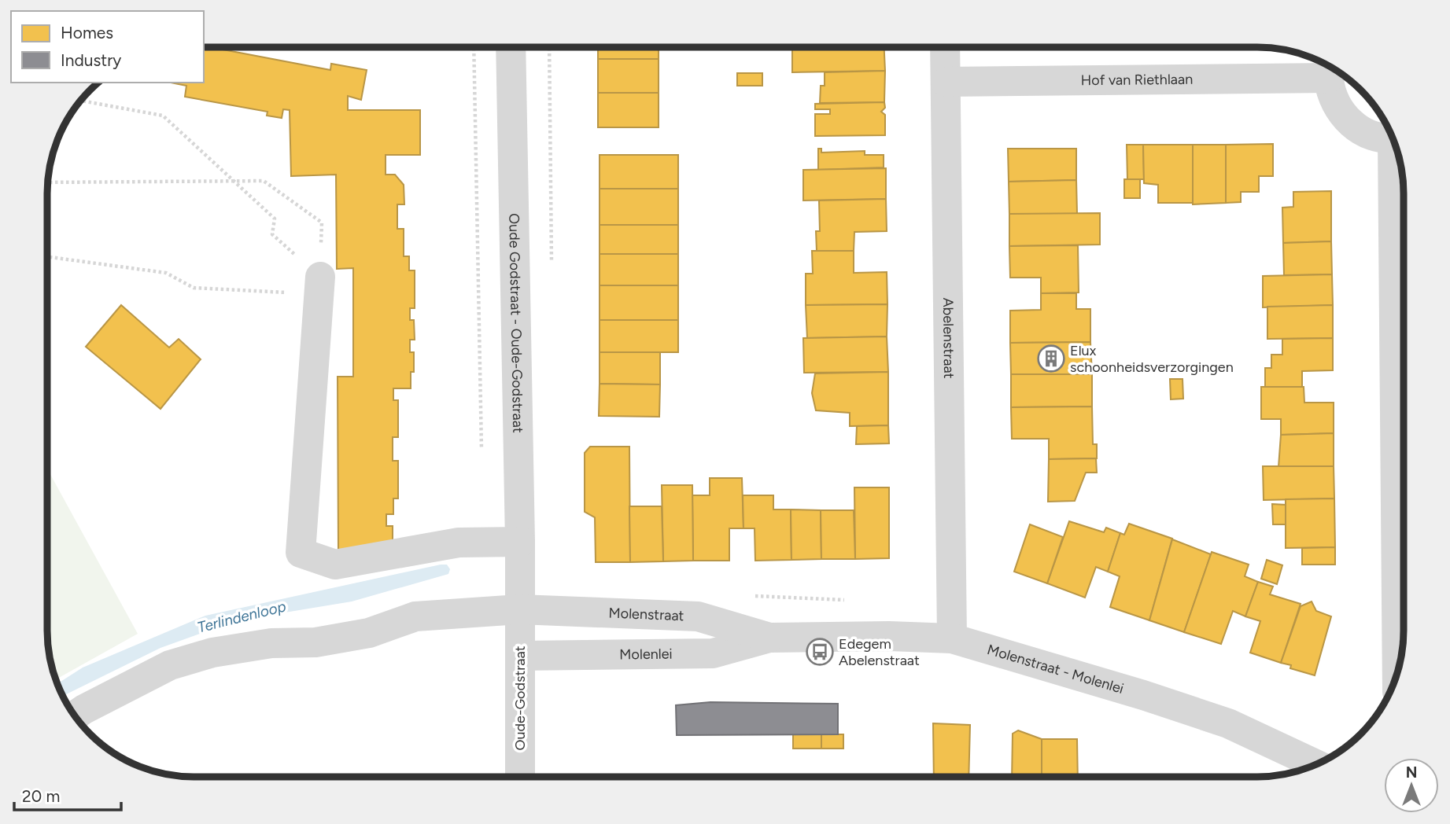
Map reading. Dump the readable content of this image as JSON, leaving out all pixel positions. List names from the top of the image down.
{
  "streets": {
    "street": [
      "Hof van Riethlaan",
      "Oude Godstraat - Oude-Godstraat",
      "Abelenstraat",
      "Molenstraat",
      "Molenlei",
      "Molenstraat - Molenlei",
      "Oude-Godstraat"
    ]
  },
  "crossings": [
    ["Hof van Riethlaan", "Abelenstraat"],
    ["Oude Godstraat - Oude-Godstraat", "Molenstraat"],
    ["Oude Godstraat - Oude-Godstraat", "Oude-Godstraat"],
    ["Abelenstraat", "Molenstraat - Molenlei"],
    ["Molenstraat", "Molenlei"],
    ["Molenstraat", "Molenstraat - Molenlei"],
    ["Molenstraat", "Oude-Godstraat"],
    ["Molenlei", "Molenstraat - Molenlei"],
    ["Molenlei", "Oude-Godstraat"]
  ],
  "water": ["Terlindenloop"],
  "places": {
    "building": ["Elux schoonheidsverzorgingen"],
    "bus stop": ["Edegem Abelenstraat"]
  },
  "legend": ["Homes", "Industry"],
  "scale_bar": "20 m",
  "north": "top"
}
